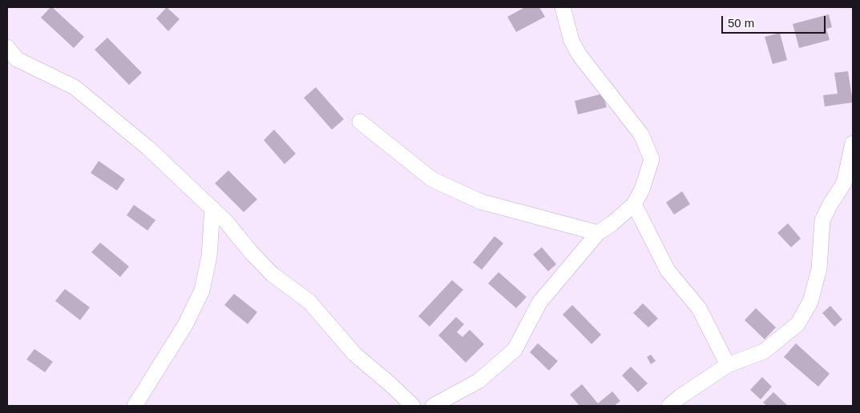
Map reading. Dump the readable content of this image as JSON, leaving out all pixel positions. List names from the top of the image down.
{
  "scale_bar": "50 m"
}
